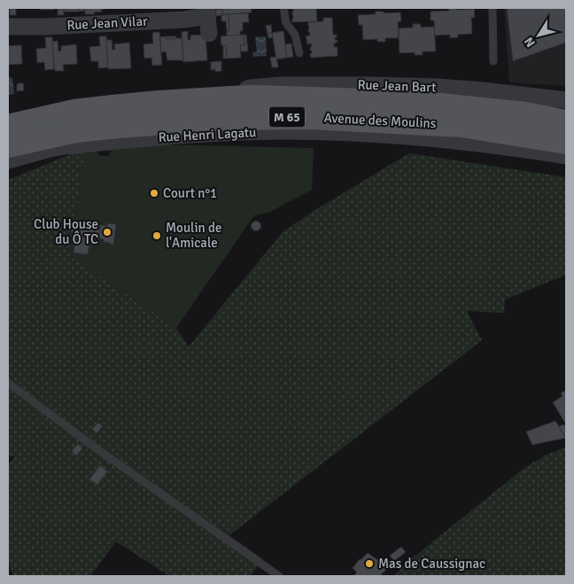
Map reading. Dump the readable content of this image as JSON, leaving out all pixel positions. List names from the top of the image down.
{
  "streets": {
    "main road": ["M 65", "Avenue des Moulins"],
    "street": ["Rue Jean Vilar", "Rue Jean Bart", "Rue Henri Lagatu"]
  },
  "crossings": [
    ["Rue Jean Bart", "Avenue des Moulins"]
  ],
  "places": [
    "Court n°1",
    "Club House du Ô TC",
    "Moulin de l'Amicale",
    "Mas de Caussignac"
  ],
  "north": "bottom left"
}
